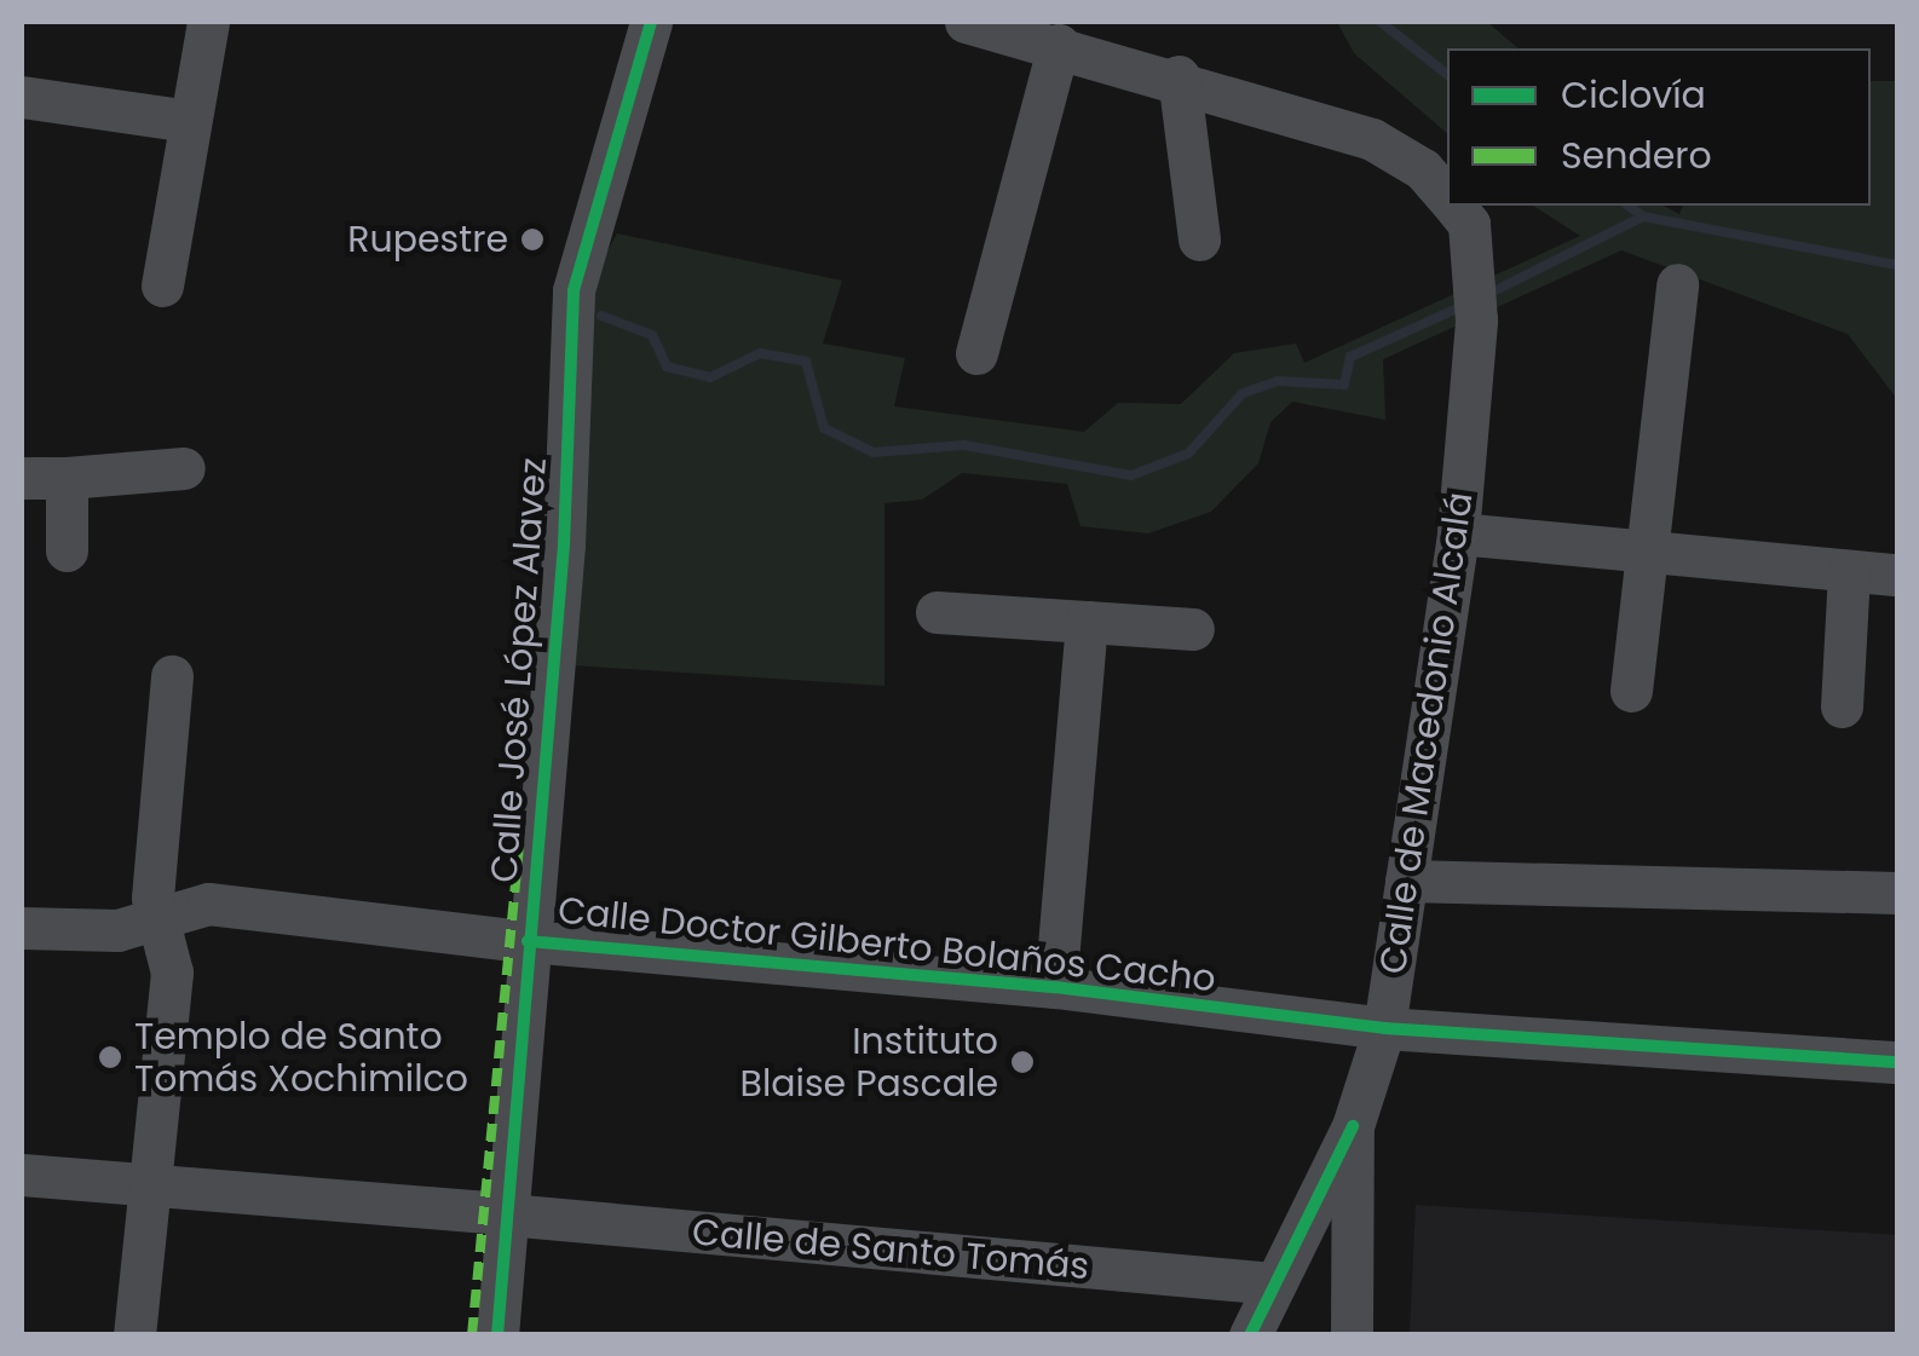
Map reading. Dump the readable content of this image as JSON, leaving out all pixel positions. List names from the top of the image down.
{
  "streets": {
    "street": [
      "Calle José López Alavez",
      "Calle de Macedonio Alcalá",
      "Calle Doctor Gilberto Bolaños Cacho",
      "Calle de Santo Tomás"
    ]
  },
  "crossings": [
    ["Calle José López Alavez", "Calle Doctor Gilberto Bolaños Cacho"],
    ["Calle José López Alavez", "Calle de Santo Tomás"],
    ["Calle de Macedonio Alcalá", "Calle Doctor Gilberto Bolaños Cacho"],
    ["Calle de Macedonio Alcalá", "Calle de Santo Tomás"]
  ],
  "places": ["Rupestre", "Templo de Santo Tomás Xochimilco", "Instituto Blaise Pascale"],
  "legend": ["Ciclovía", "Sendero"]
}
